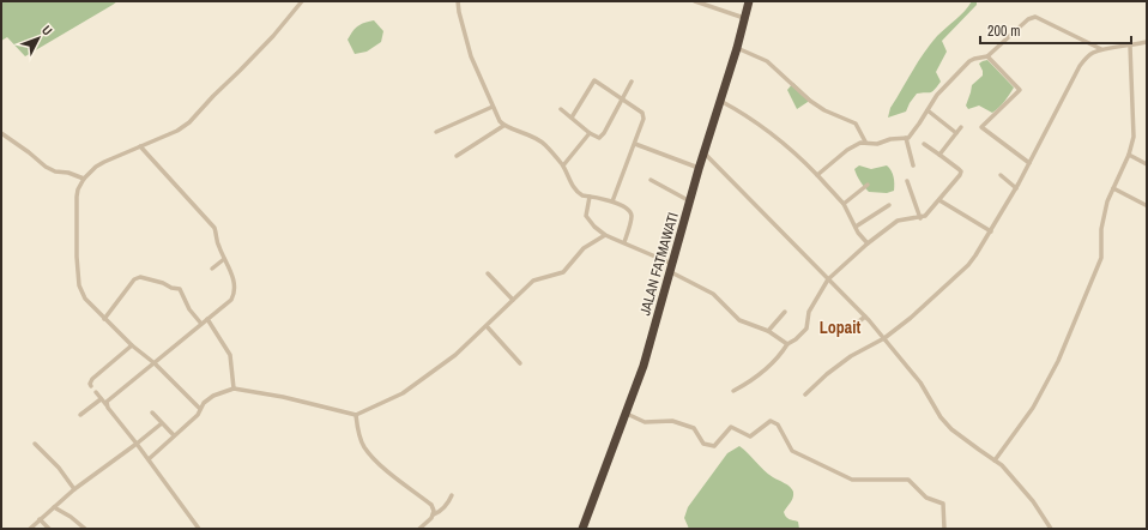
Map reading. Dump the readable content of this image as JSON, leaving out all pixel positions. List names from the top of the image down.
{
  "streets": {
    "highway": ["JALAN FATMAWATI"]
  },
  "districts": ["Lopait"],
  "scale_bar": "200 m",
  "north": "top right"
}
